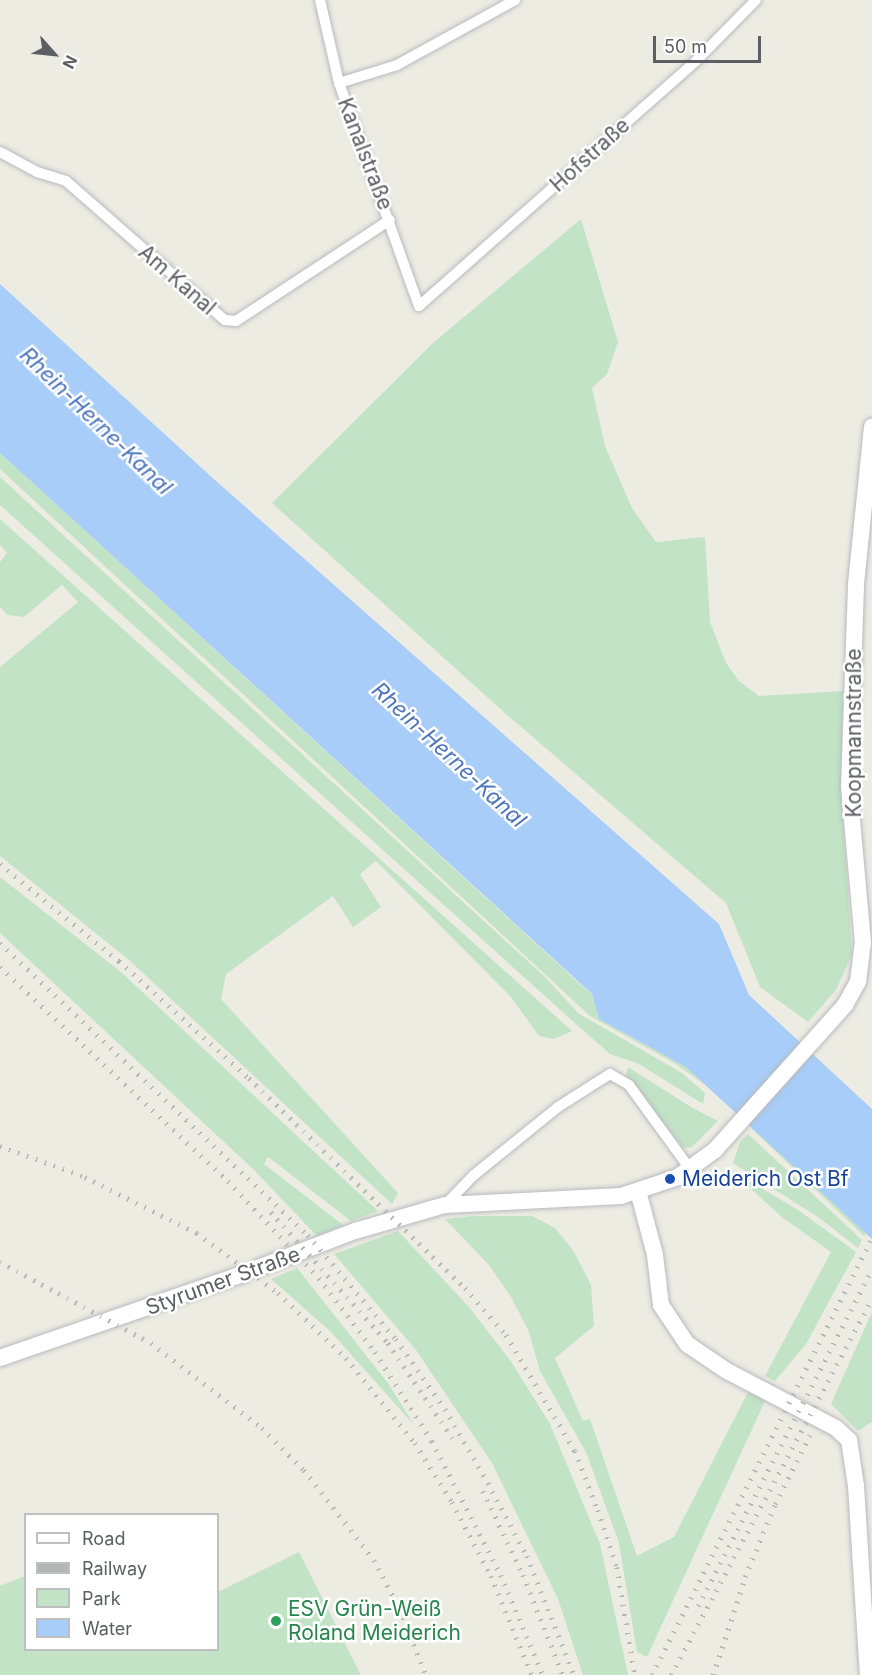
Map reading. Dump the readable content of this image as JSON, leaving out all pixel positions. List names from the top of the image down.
{
  "streets": {
    "street": [
      "Kanalstraße",
      "Hofstraße",
      "Am Kanal",
      "Koopmannstraße",
      "Styrumer Straße"
    ]
  },
  "crossings": [
    ["Kanalstraße", "Hofstraße"],
    ["Kanalstraße", "Am Kanal"],
    ["Koopmannstraße", "Styrumer Straße"]
  ],
  "water": ["Rhein-Herne-Kanal"],
  "places": ["Meiderich Ost Bf", "ESV Grün-Weiß Roland Meiderich"],
  "legend": [
    "Road",
    "Railway",
    "Park",
    "Water"
  ],
  "scale_bar": "50 m",
  "north": "bottom right"
}
